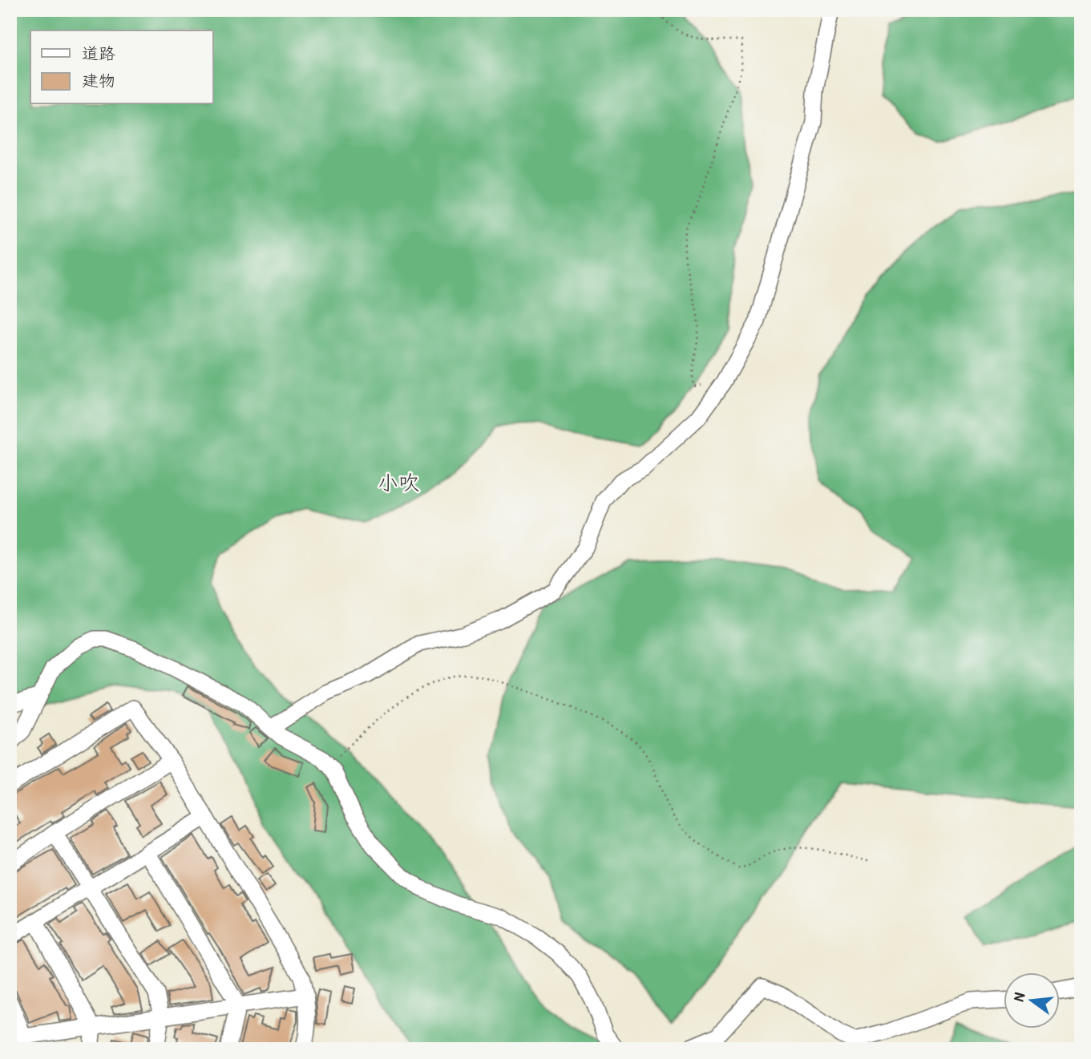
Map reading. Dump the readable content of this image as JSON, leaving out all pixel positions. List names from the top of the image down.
{
  "districts": ["小吹"],
  "legend": ["道路", "建物"],
  "north": "left"
}
